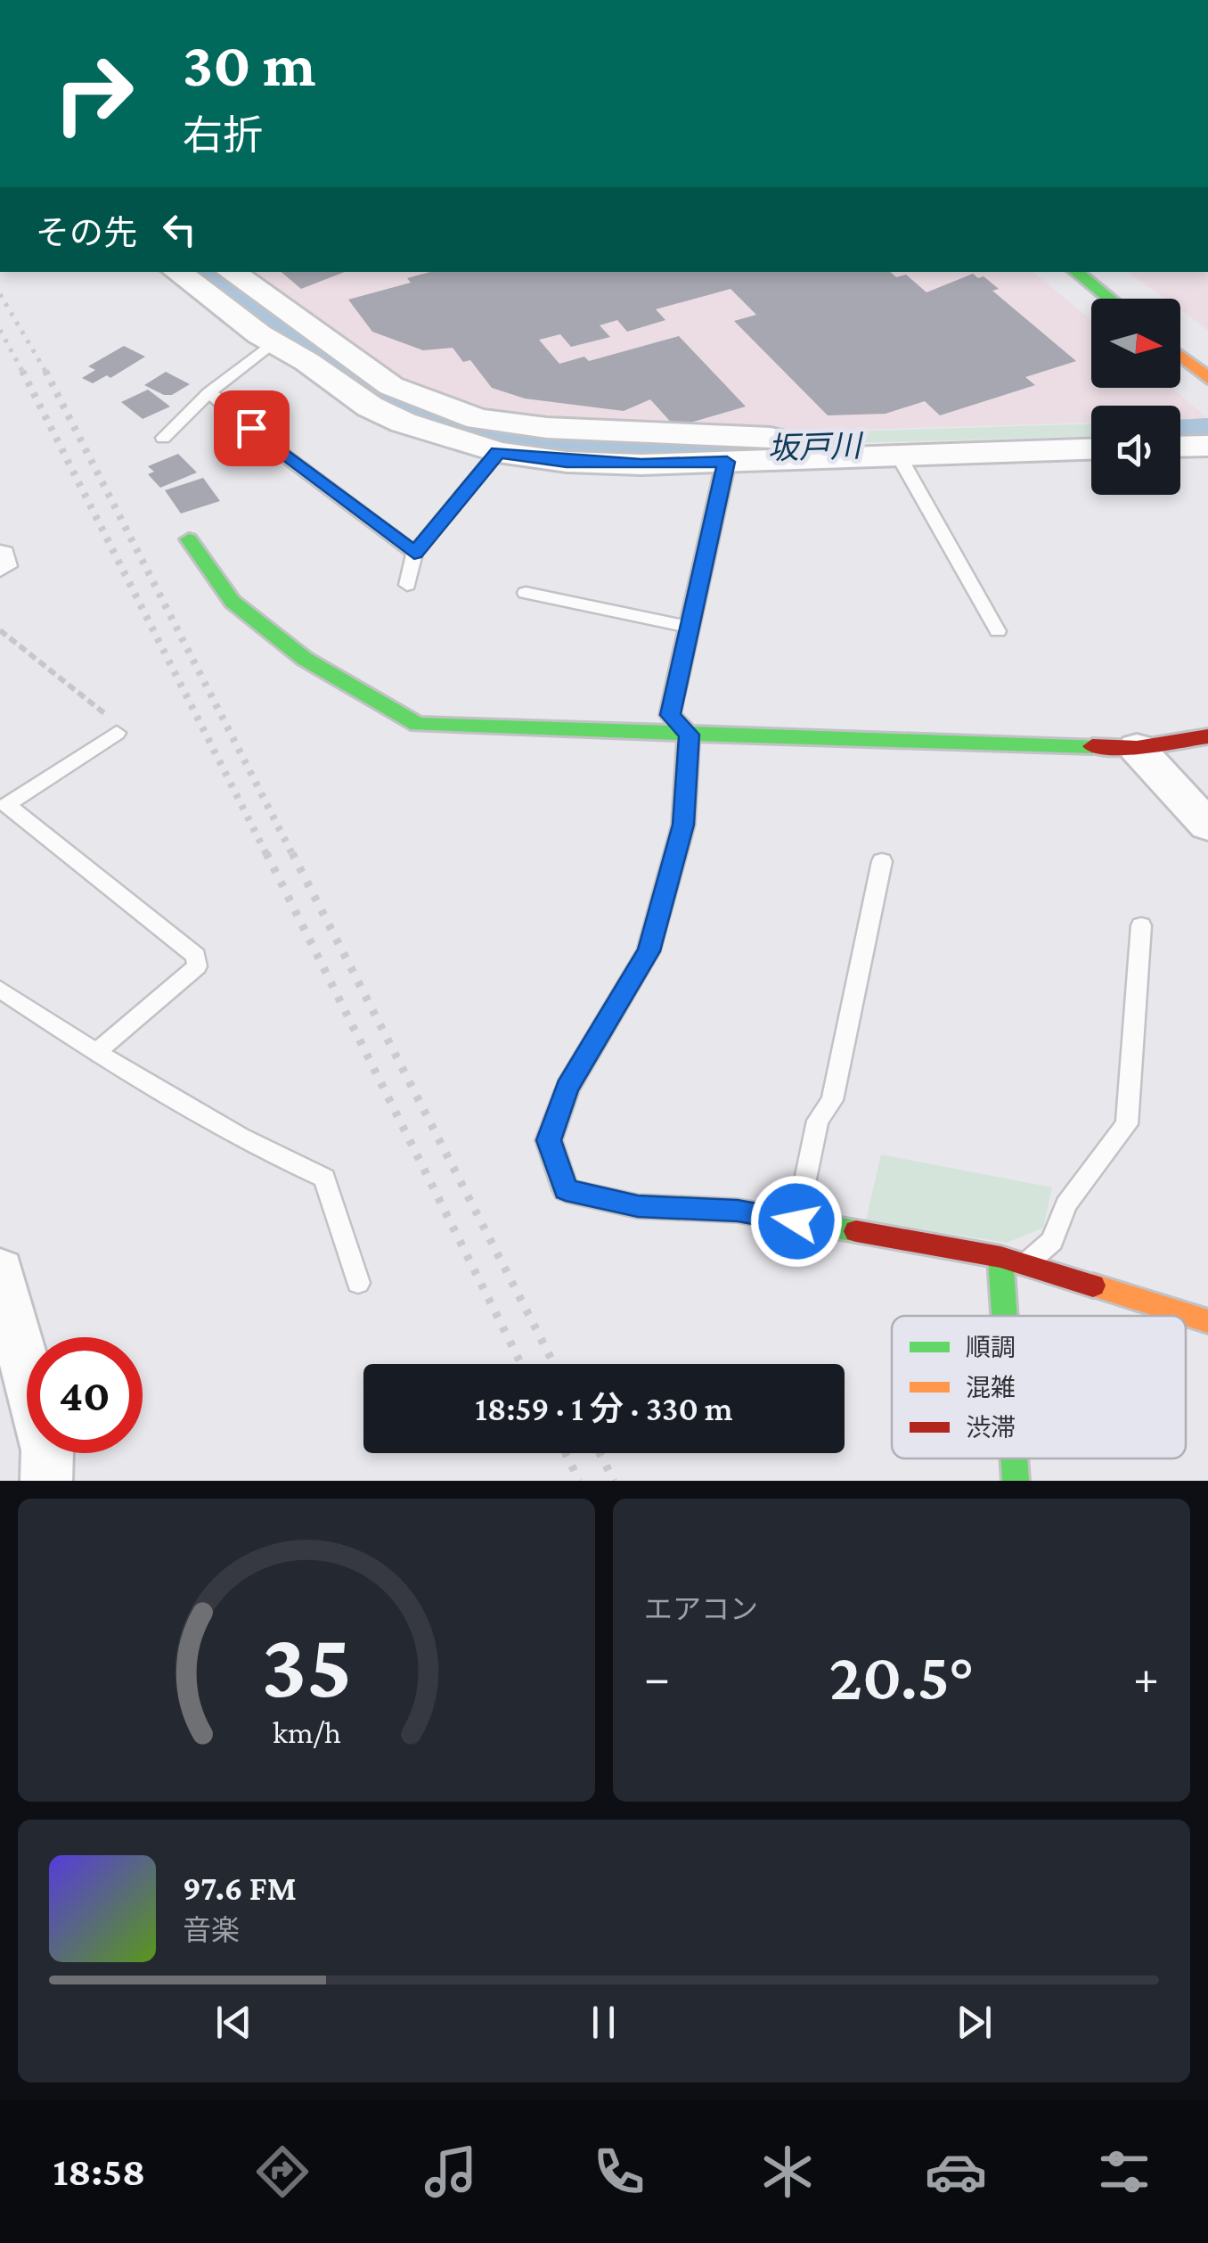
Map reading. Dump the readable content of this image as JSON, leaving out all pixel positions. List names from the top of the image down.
{
  "water": ["坂戸川"],
  "legend": ["順調", "混雑", "渋滞"],
  "north": "right",
  "page": {
    "turn": ["30 m", "右折"],
    "then": "その先",
    "limit": "40",
    "trip": "18:59 · 1 分 · 330 m",
    "tile": "エアコン",
    "heat": ["−", "20.5°", "+"],
    "song": ["97.6 FM", "音楽"],
    "tabs": "18:58",
    "gauge": ["35", "km/h"]
  }
}
